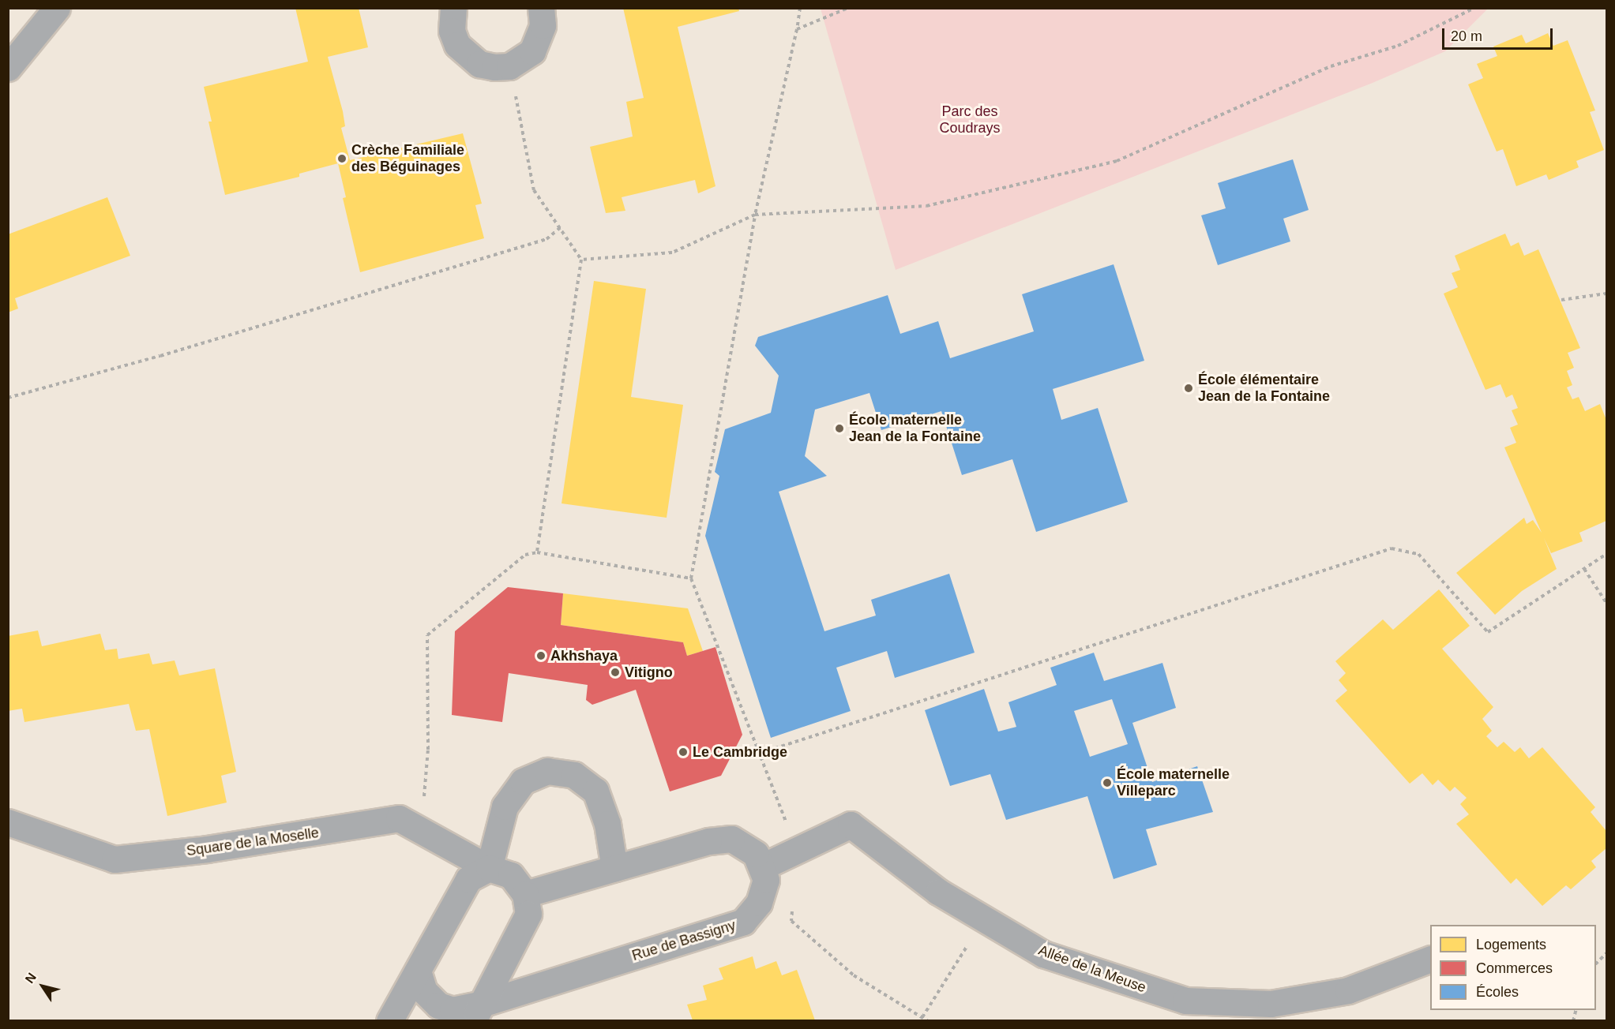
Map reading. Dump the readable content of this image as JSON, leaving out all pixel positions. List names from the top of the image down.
{
  "streets": {
    "street": ["Square de la Moselle", "Rue de Bassigny", "Allée de la Meuse"]
  },
  "crossings": [
    ["Rue de Bassigny", "Allée de la Meuse"]
  ],
  "parks": ["Parc des Coudrays"],
  "places": [
    "Crèche Familiale des Béguinages",
    "École élémentaire Jean de la Fontaine",
    "École maternelle Jean de la Fontaine",
    "Akhshaya",
    "Vitigno",
    "Le Cambridge",
    "École maternelle Villeparc"
  ],
  "legend": ["Logements", "Commerces", "Écoles"],
  "scale_bar": "20 m",
  "north": "top left"
}
